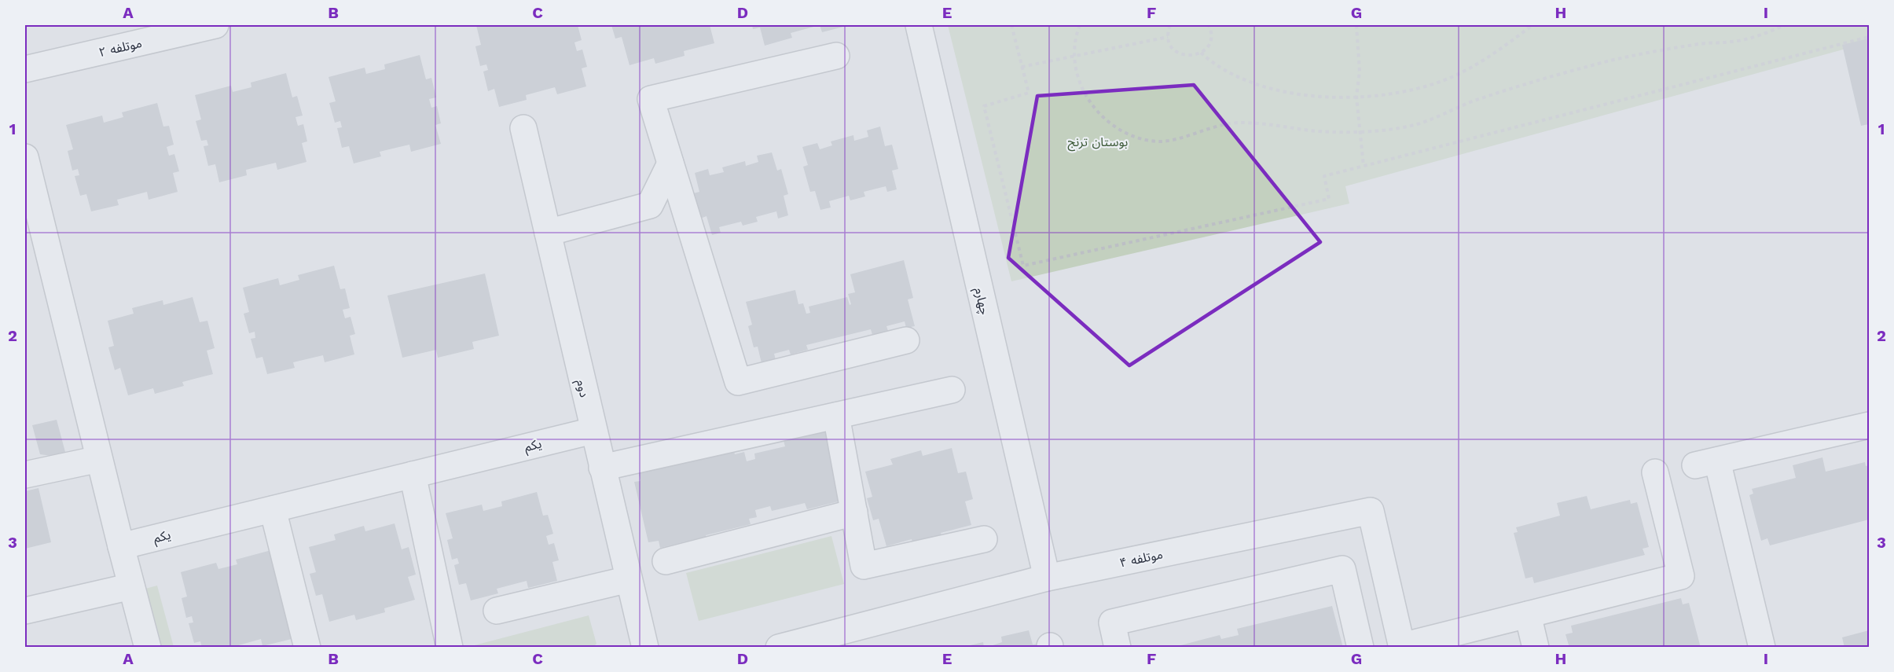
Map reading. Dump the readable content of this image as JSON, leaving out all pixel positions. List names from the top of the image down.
{
  "streets": {
    "street": [
      "موتلفه ۲",
      "چهارم",
      "دوم",
      "یکم",
      "موتلفه ۴"
    ]
  },
  "crossings": [
    ["چهارم", "موتلفه ۴"],
    ["دوم", "یکم"]
  ],
  "parks": ["بوستان ترنج"],
  "grid": {
    "columns": [
      "A",
      "B",
      "C",
      "D",
      "E",
      "F",
      "G",
      "H",
      "I"
    ],
    "rows": ["1", "2", "3"]
  }
}
